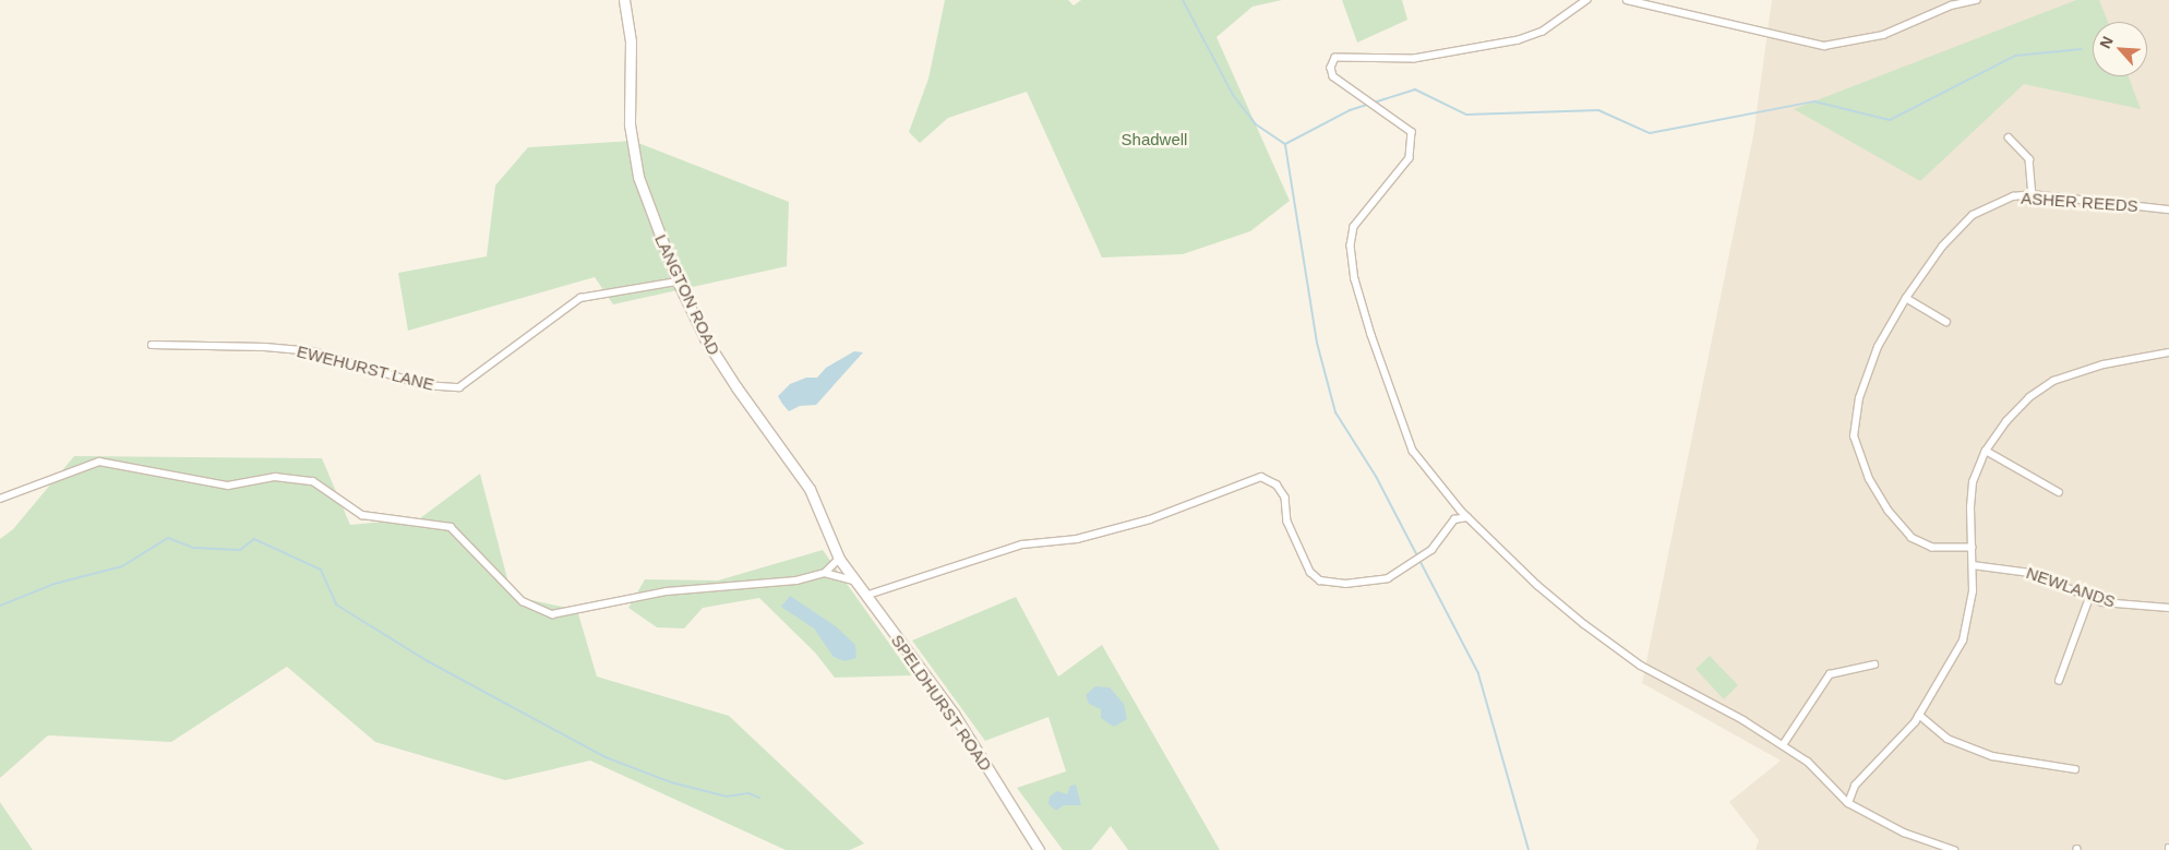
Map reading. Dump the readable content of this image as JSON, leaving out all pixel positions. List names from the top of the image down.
{
  "streets": {
    "street": [
      "ASHER REEDS",
      "LANGTON ROAD",
      "EWEHURST LANE",
      "NEWLANDS",
      "SPELDHURST ROAD"
    ]
  },
  "crossings": [
    ["LANGTON ROAD", "EWEHURST LANE"],
    ["LANGTON ROAD", "SPELDHURST ROAD"]
  ],
  "parks": ["Shadwell"],
  "north": "top left"
}
